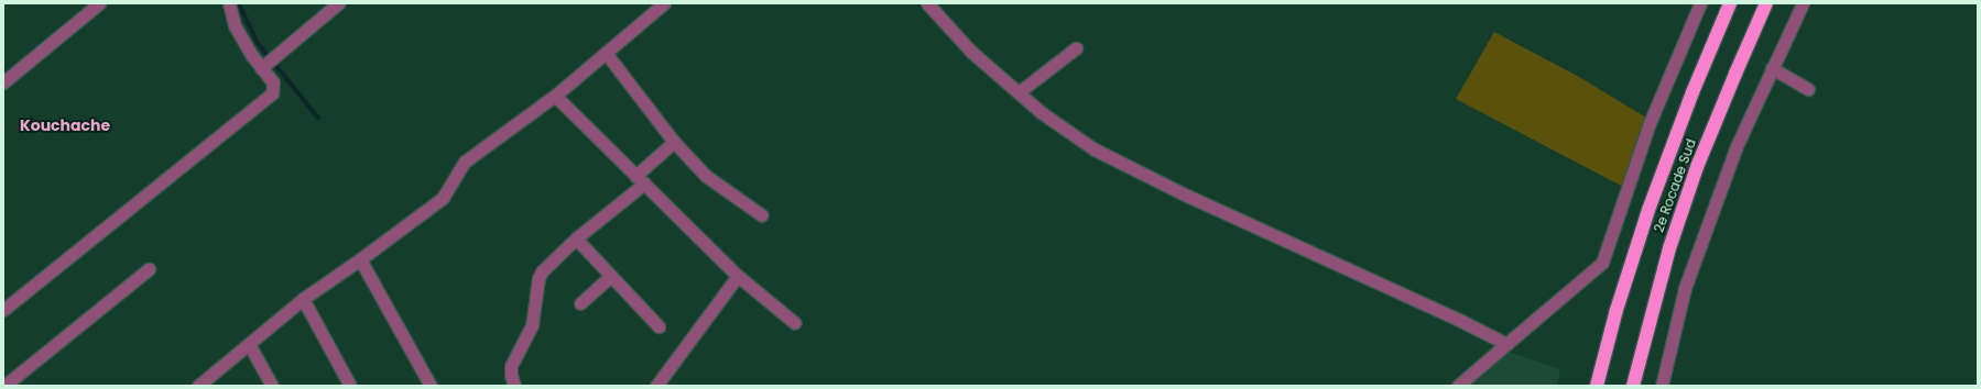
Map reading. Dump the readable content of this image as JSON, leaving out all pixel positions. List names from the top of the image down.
{
  "streets": {
    "highway": ["2e Rocade Sud"]
  },
  "districts": ["Kouchache"]
}
